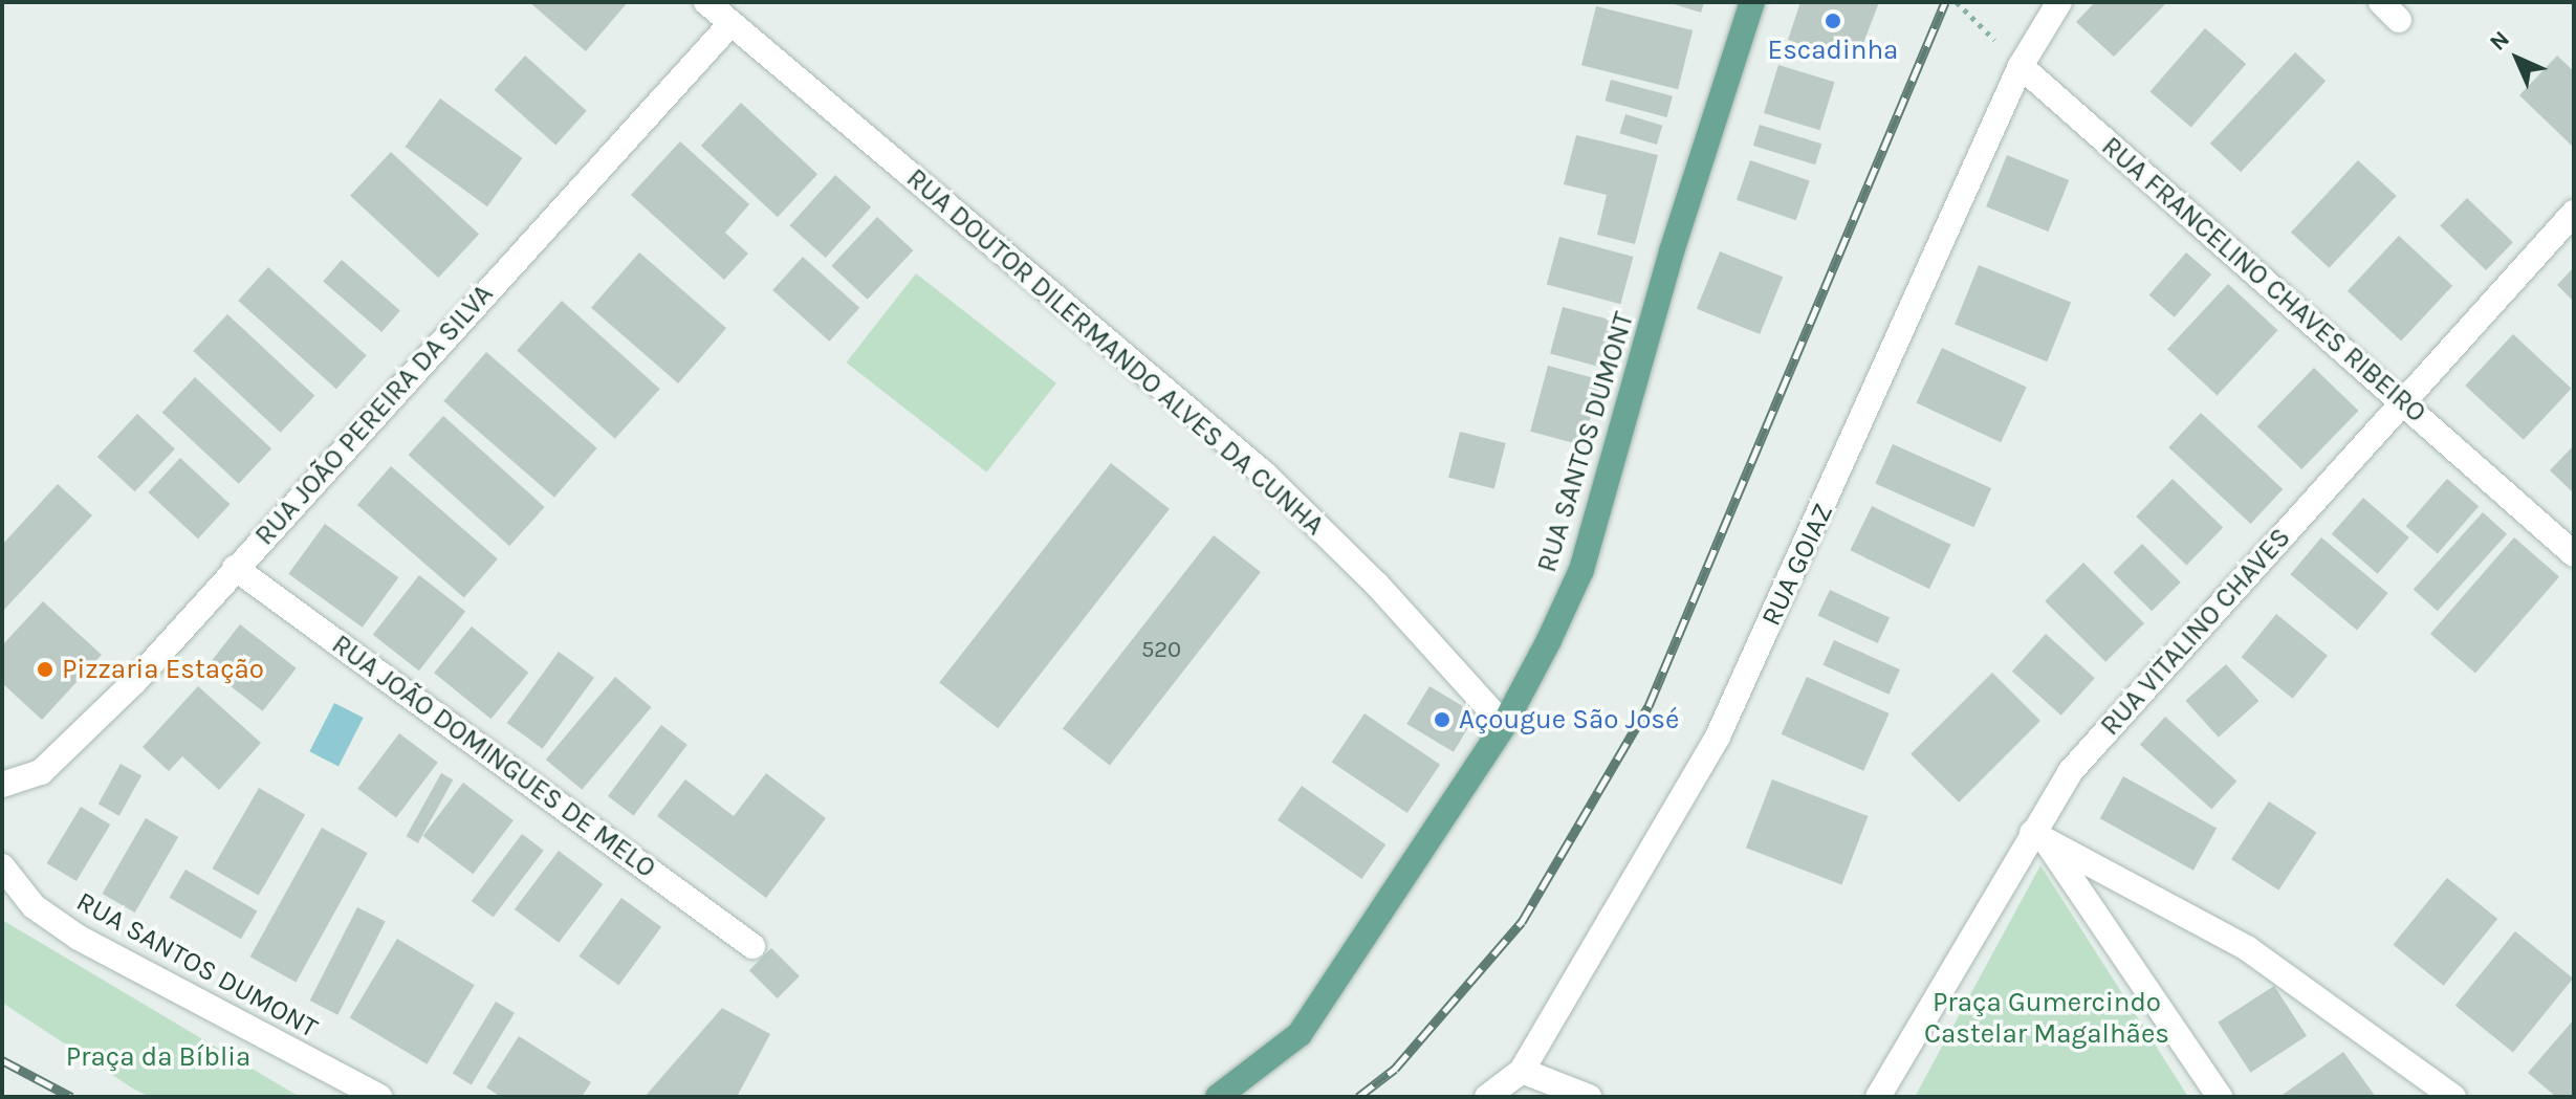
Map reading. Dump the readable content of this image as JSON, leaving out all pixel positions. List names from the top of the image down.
{
  "streets": {
    "main road": ["RUA SANTOS DUMONT"],
    "street": [
      "RUA FRANCELINO CHAVES RIBEIRO",
      "RUA DOUTOR DILERMANDO ALVES DA CUNHA",
      "RUA JOÃO PEREIRA DA SILVA",
      "RUA GOIAZ",
      "RUA VITALINO CHAVES",
      "RUA JOÃO DOMINGUES DE MELO"
    ]
  },
  "crossings": [
    ["RUA FRANCELINO CHAVES RIBEIRO", "RUA GOIAZ"],
    ["RUA FRANCELINO CHAVES RIBEIRO", "RUA VITALINO CHAVES"],
    ["RUA DOUTOR DILERMANDO ALVES DA CUNHA", "RUA JOÃO PEREIRA DA SILVA"],
    ["RUA DOUTOR DILERMANDO ALVES DA CUNHA", "RUA SANTOS DUMONT"],
    ["RUA JOÃO PEREIRA DA SILVA", "RUA JOÃO DOMINGUES DE MELO"]
  ],
  "parks": ["Praça Gumercindo Castelar Magalhães", "Praça da Bíblia"],
  "places": ["Escadinha", "Pizzaria Estação", "Açougue São José"],
  "house_numbers": ["520"],
  "north": "top left"
}
